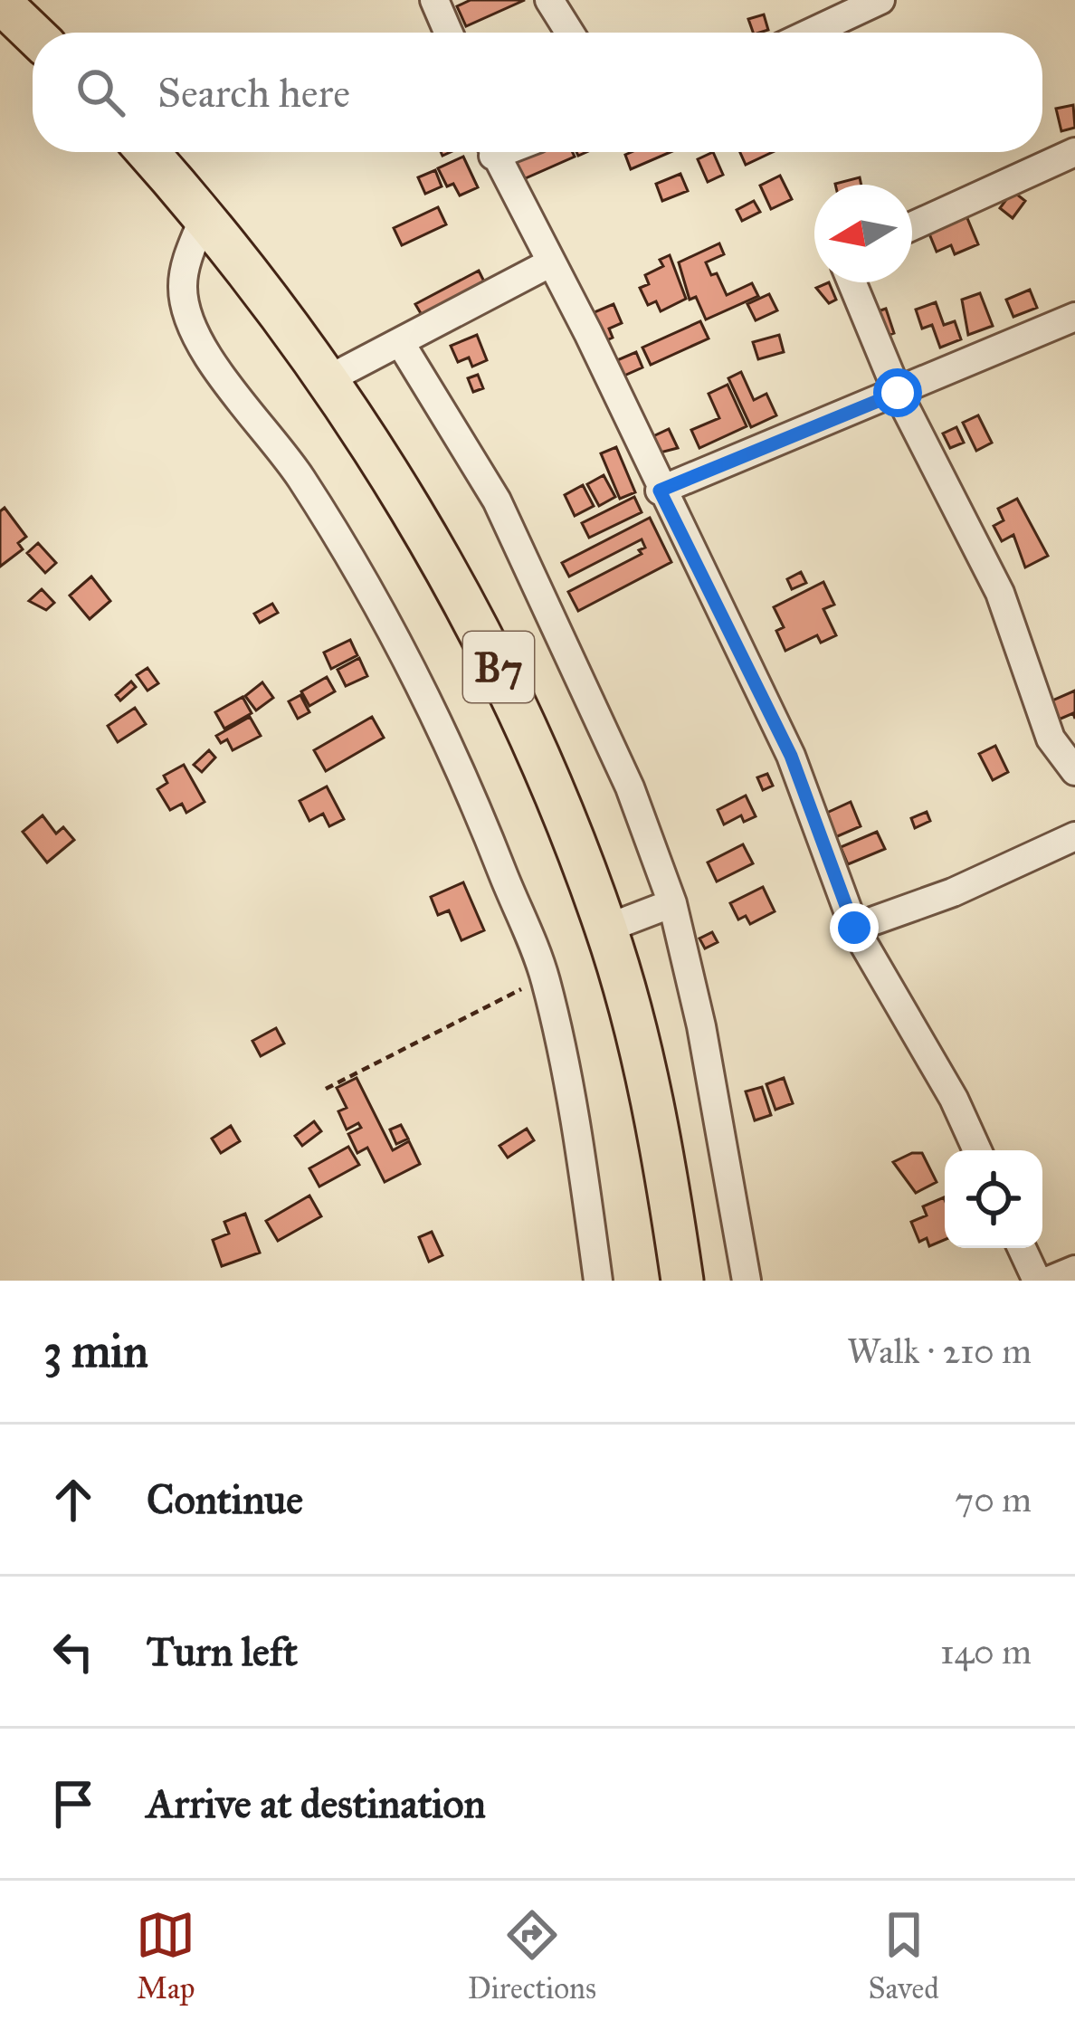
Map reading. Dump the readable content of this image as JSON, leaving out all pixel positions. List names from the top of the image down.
{
  "streets": {
    "highway": ["B7"]
  },
  "north": "left",
  "page": {
    "search": "Search here",
    "heading": ["3 min", "Walk · 210 m"],
    "list": [
      ["Continue", "70 m"],
      ["Turn left", "140 m"],
      "Arrive at destination"
    ],
    "nav": ["Map", "Directions", "Saved"]
  }
}
